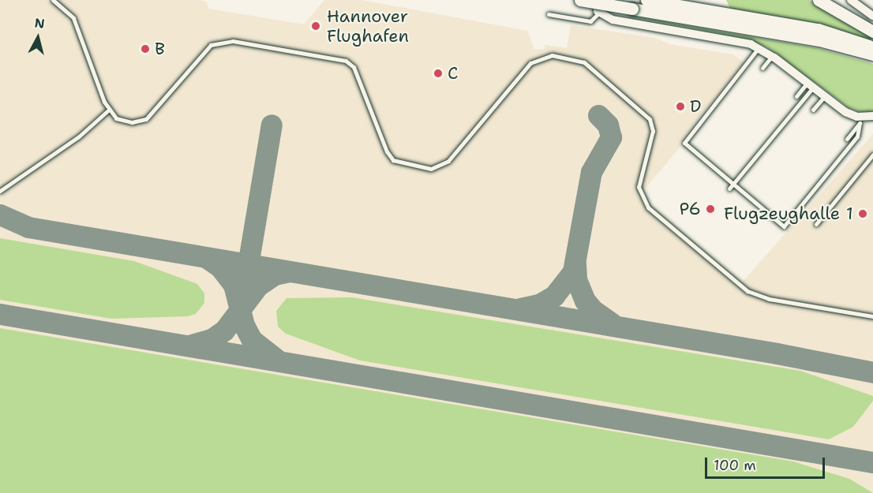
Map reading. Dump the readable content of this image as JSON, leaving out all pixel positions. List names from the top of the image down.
{
  "places": [
    "Hannover Flughafen",
    "B",
    "C",
    "D",
    "P6",
    "Flugzeughalle 1"
  ],
  "scale_bar": "100 m",
  "north": "top"
}
